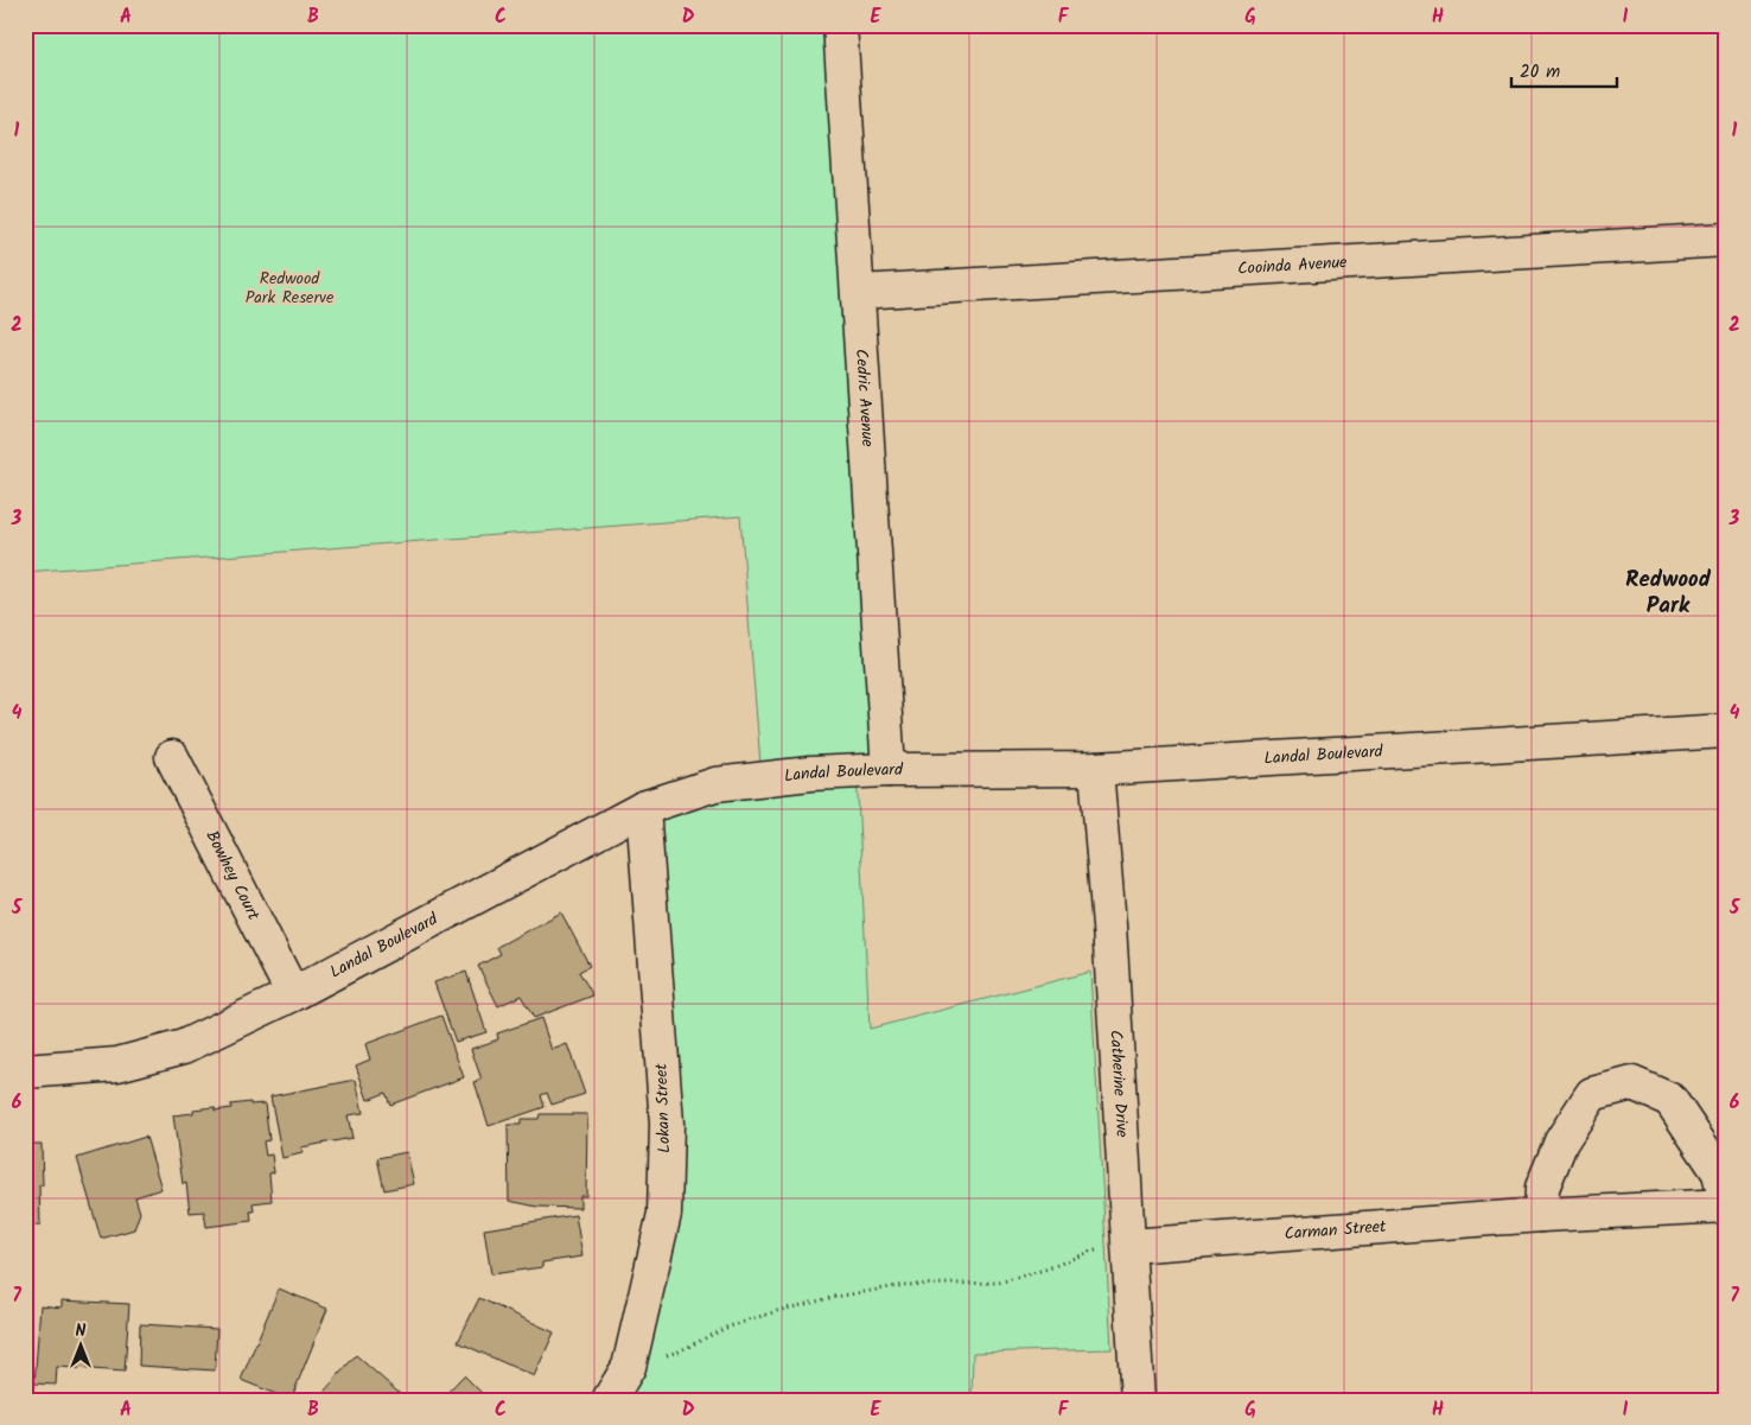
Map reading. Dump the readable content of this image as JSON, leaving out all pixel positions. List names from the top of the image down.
{
  "streets": {
    "street": [
      "Cooinda Avenue",
      "Cedric Avenue",
      "Landal Boulevard",
      "Bowhey Court",
      "Catherine Drive",
      "Lokan Street",
      "Carman Street"
    ]
  },
  "crossings": [
    ["Cooinda Avenue", "Cedric Avenue"],
    ["Cedric Avenue", "Landal Boulevard"],
    ["Landal Boulevard", "Bowhey Court"],
    ["Landal Boulevard", "Catherine Drive"],
    ["Landal Boulevard", "Lokan Street"],
    ["Catherine Drive", "Carman Street"]
  ],
  "districts": ["Redwood Park"],
  "parks": ["Redwood Park Reserve"],
  "scale_bar": "20 m",
  "north": "top",
  "grid": {
    "columns": [
      "A",
      "B",
      "C",
      "D",
      "E",
      "F",
      "G",
      "H",
      "I"
    ],
    "rows": [
      "1",
      "2",
      "3",
      "4",
      "5",
      "6",
      "7"
    ]
  }
}
